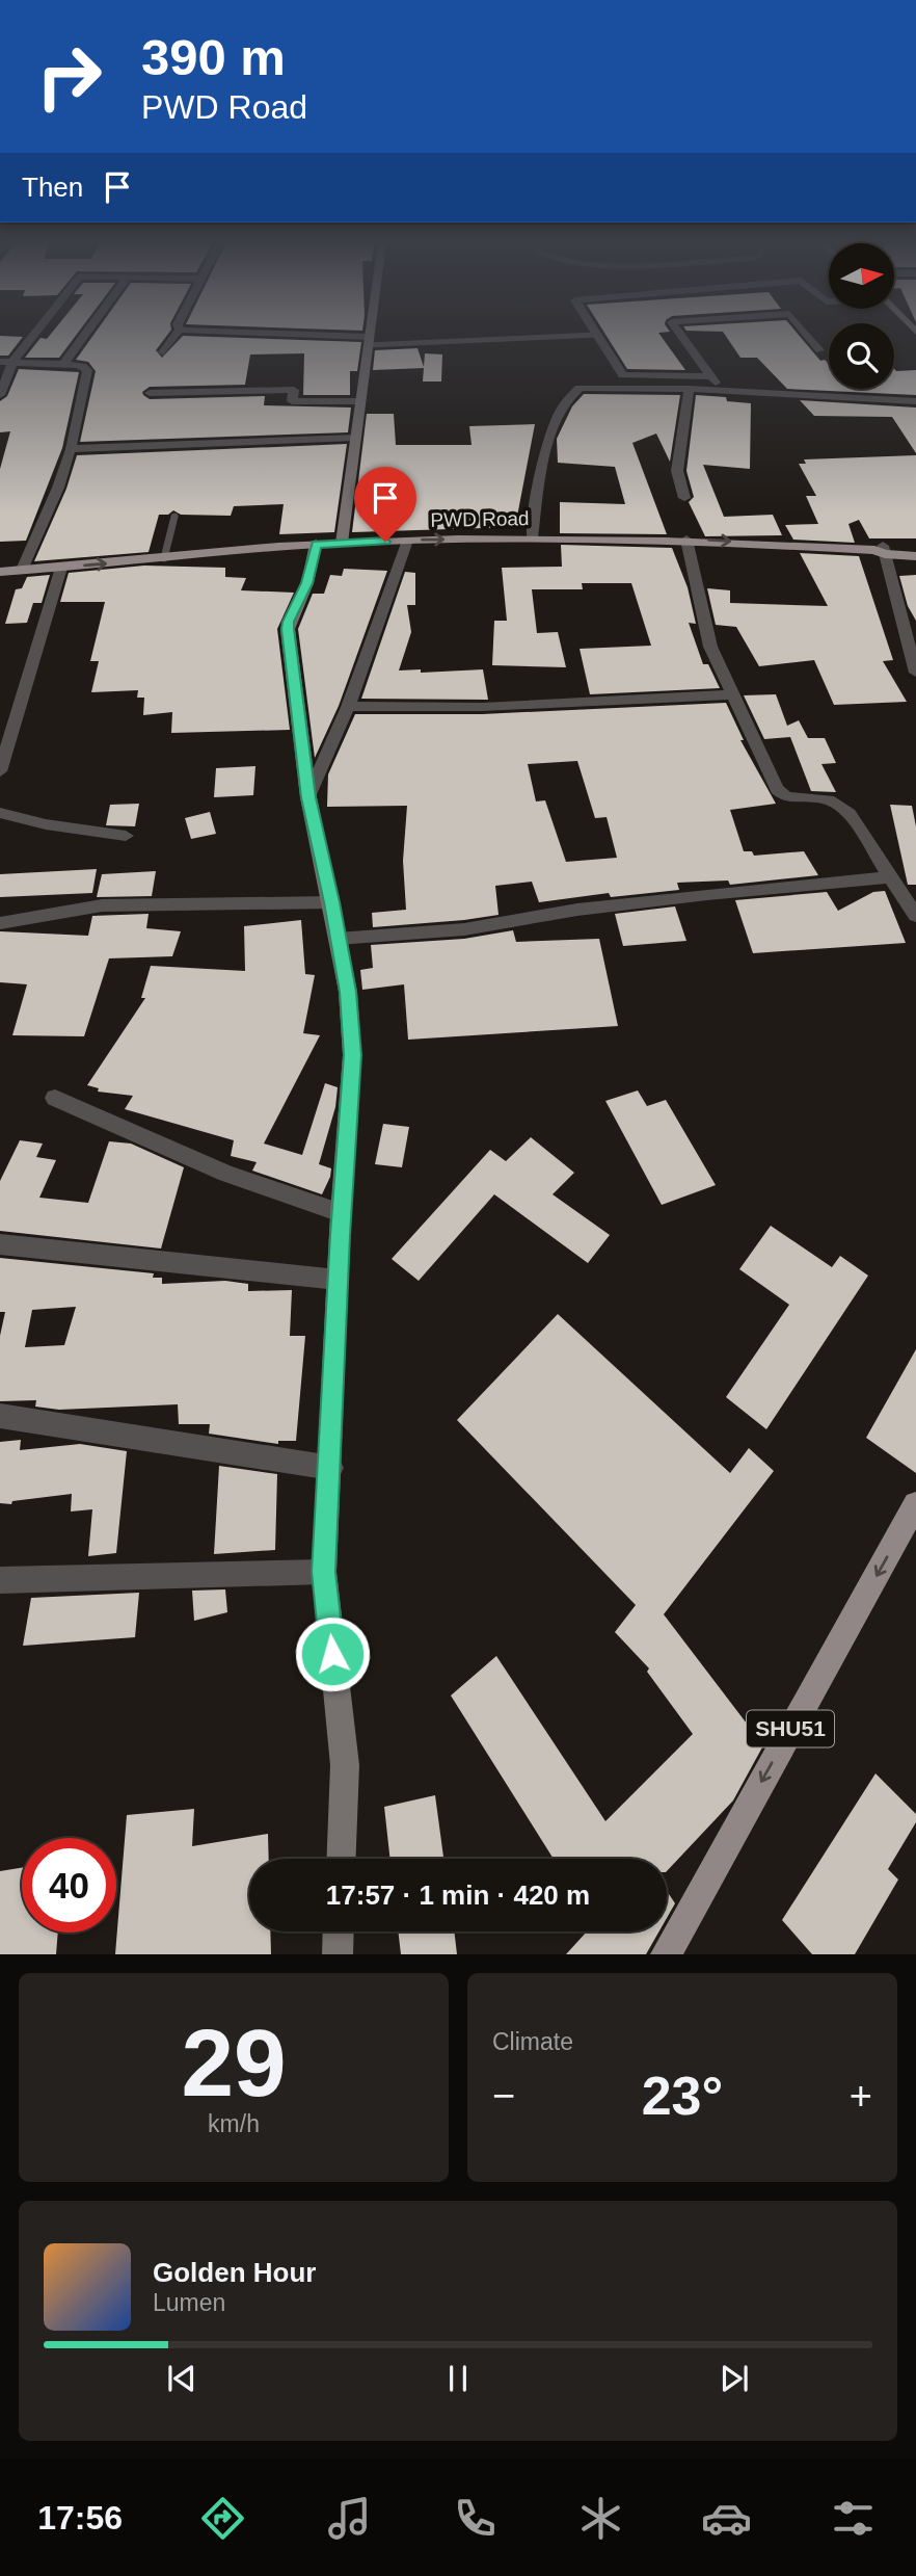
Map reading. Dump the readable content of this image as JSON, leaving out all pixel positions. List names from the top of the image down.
{
  "streets": {
    "main road": ["PWD Road", "SHU51"]
  },
  "one_way": ["PWD Road"],
  "north": "right",
  "page": {
    "turn": ["390 m", "PWD Road"],
    "then": "Then",
    "limit": "40",
    "trip": "17:57 · 1 min · 420 m",
    "tile": [
      ["29", "km/h"],
      "Climate"
    ],
    "heat": ["−", "23°", "+"],
    "song": ["Golden Hour", "Lumen"],
    "tabs": "17:56"
  }
}
